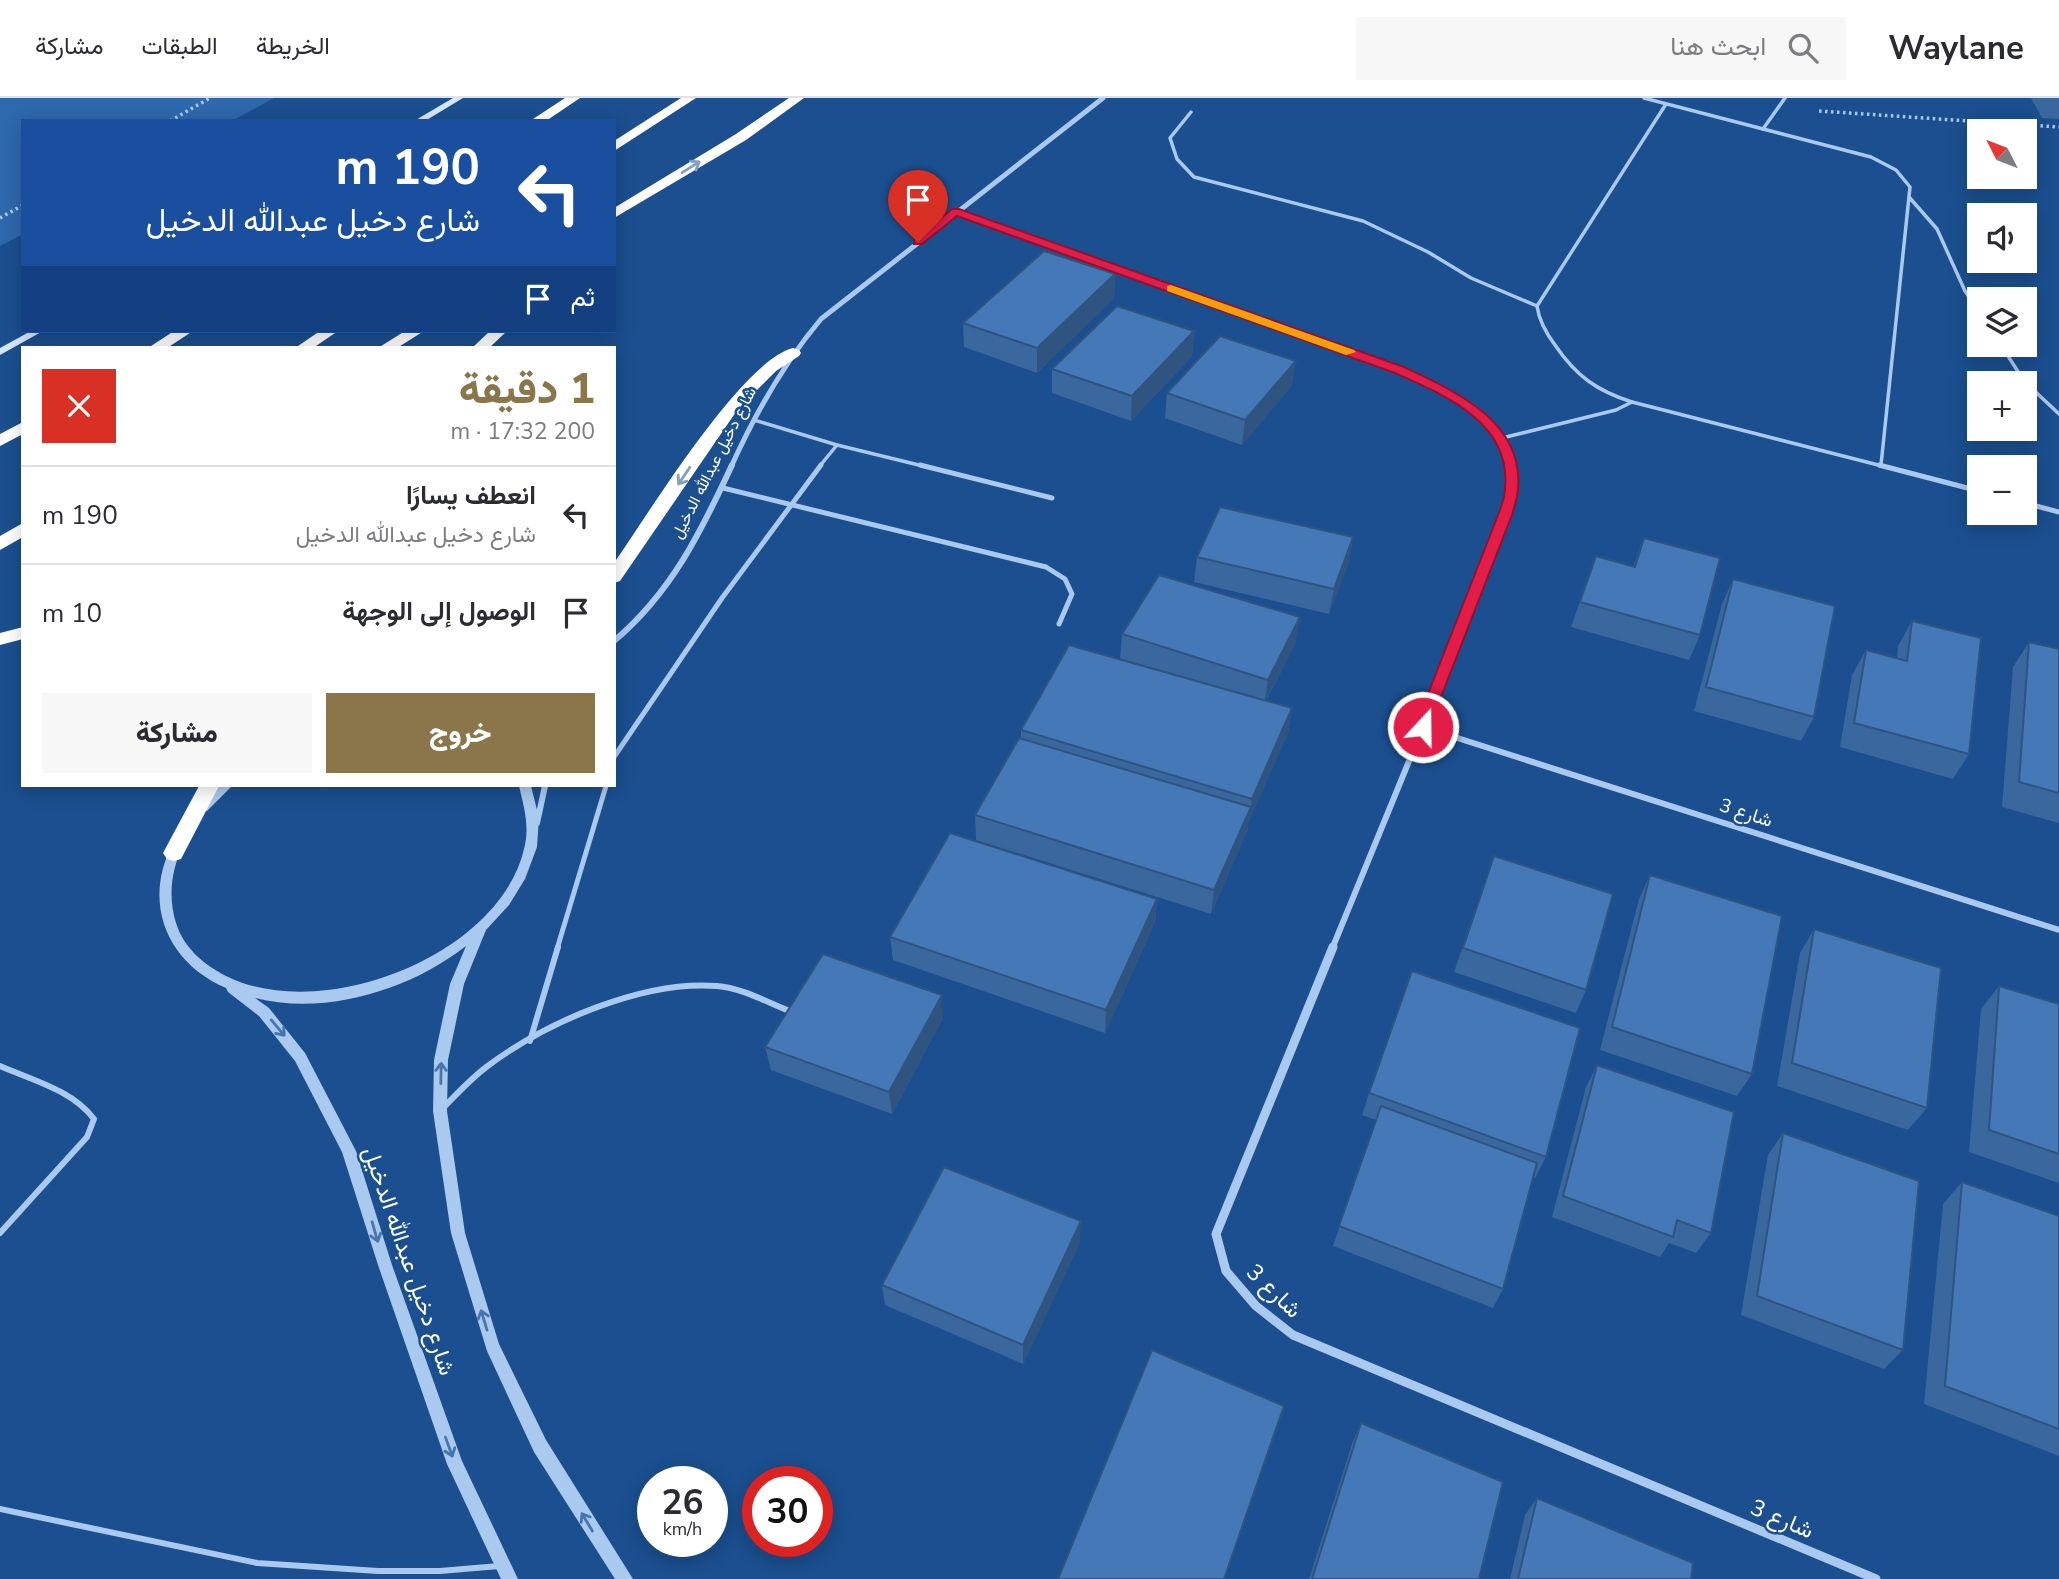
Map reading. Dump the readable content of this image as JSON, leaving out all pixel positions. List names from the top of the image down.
{
  "streets": {
    "street": ["شارع دخيل عبدالله الدخيل", "شارع 3"]
  },
  "north": "top left",
  "page": {
    "header": "Waylane",
    "search": "ابحث هنا",
    "nav": ["الخريطة", "الطبقات", "مشاركة"],
    "map_buttons": ["+", "−"],
    "turn": ["190 m", "شارع دخيل عبدالله الدخيل"],
    "then": "ثم",
    "heading": ["1 دقيقة", "200 m · 17:32"],
    "list": [
      {
        "name": "انعطف يسارًا",
        "note": "شارع دخيل عبدالله الدخيل",
        "value": "190 m"
      },
      {
        "name": "الوصول إلى الوجهة",
        "value": "10 m"
      }
    ],
    "buttons": ["خروج", "مشاركة"],
    "speed": "26 km/h",
    "limit": "30"
  }
}
